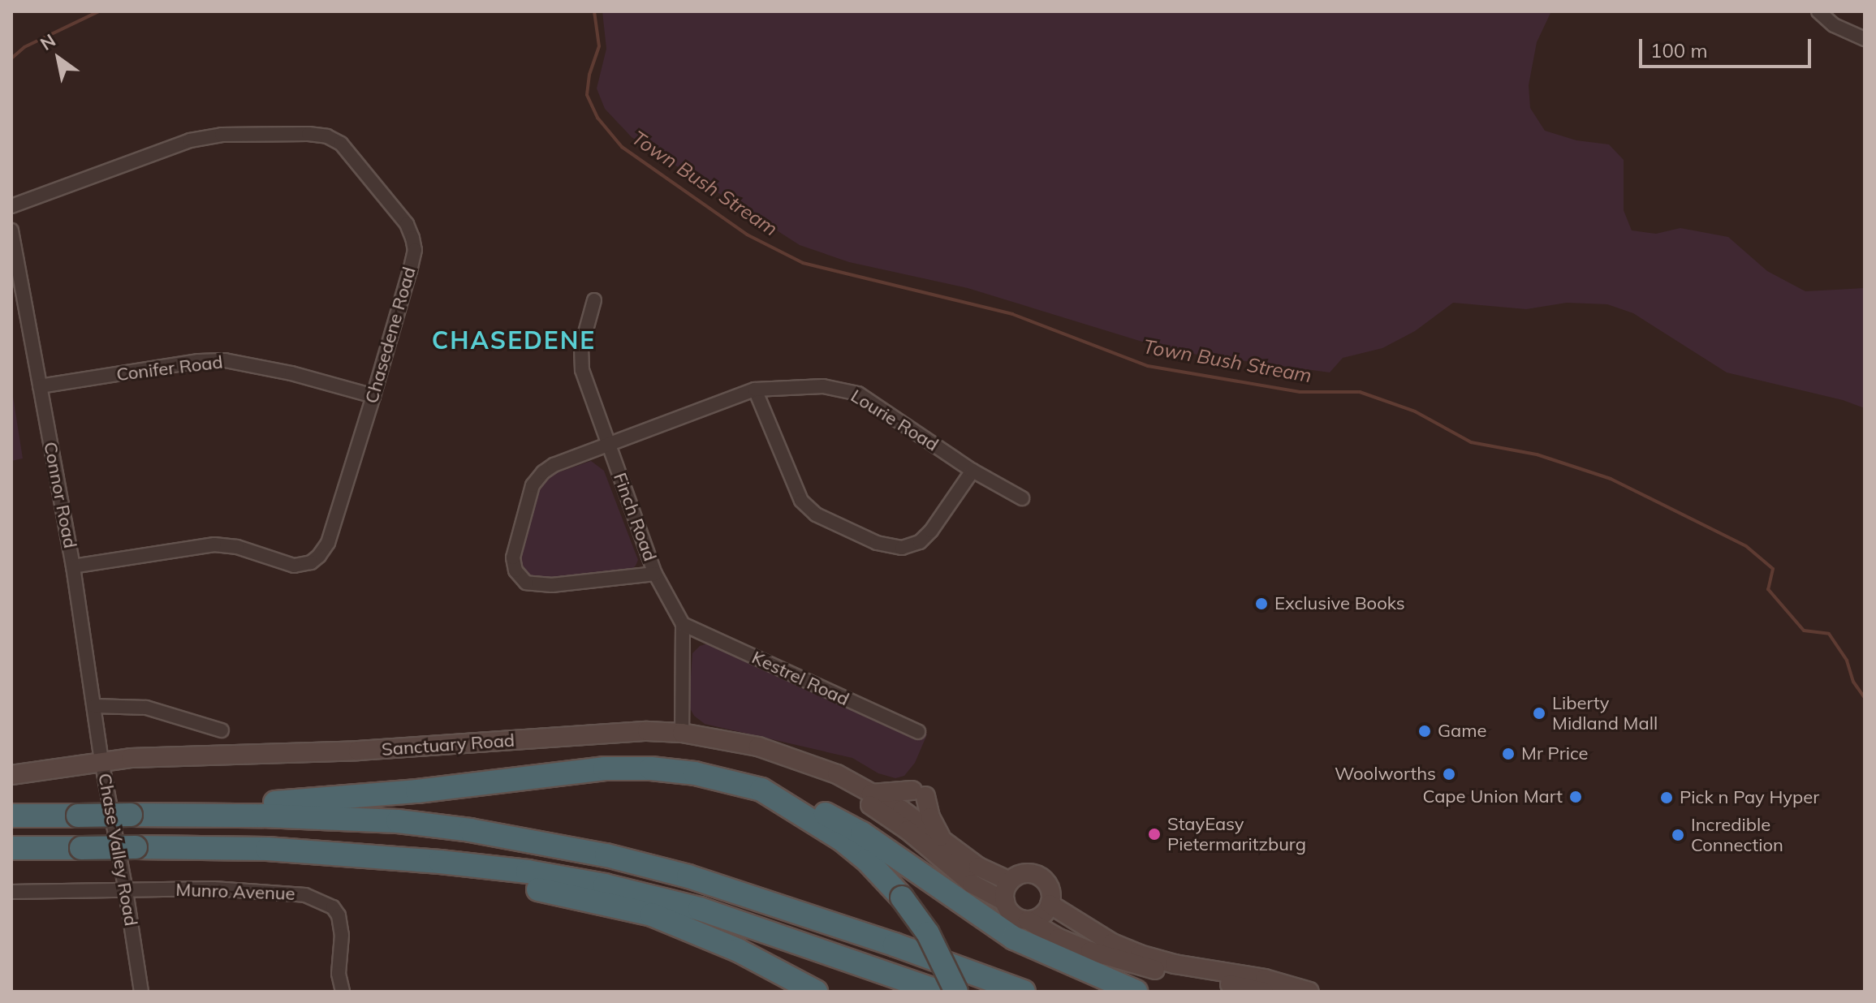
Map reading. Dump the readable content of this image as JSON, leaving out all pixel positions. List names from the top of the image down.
{
  "streets": {
    "street": [
      "Chasedene Road",
      "Conifer Road",
      "Lourie Road",
      "Connor Road",
      "Finch Road",
      "Kestrel Road",
      "Sanctuary Road",
      "Chase Valley Road",
      "Munro Avenue"
    ]
  },
  "crossings": [
    ["Chasedene Road", "Conifer Road"],
    ["Chasedene Road", "Connor Road"],
    ["Conifer Road", "Connor Road"],
    ["Lourie Road", "Finch Road"],
    ["Connor Road", "Sanctuary Road"],
    ["Connor Road", "Chase Valley Road"],
    ["Finch Road", "Kestrel Road"],
    ["Finch Road", "Sanctuary Road"],
    ["Sanctuary Road", "Chase Valley Road"],
    ["Chase Valley Road", "Munro Avenue"]
  ],
  "districts": ["CHASEDENE"],
  "water": ["Town Bush Stream"],
  "places": [
    "Exclusive Books",
    "Liberty Midland Mall",
    "Game",
    "Mr Price",
    "Woolworths",
    "Cape Union Mart",
    "Pick n Pay Hyper",
    "StayEasy Pietermaritzburg",
    "Incredible Connection"
  ],
  "scale_bar": "100 m",
  "north": "top left"
}
